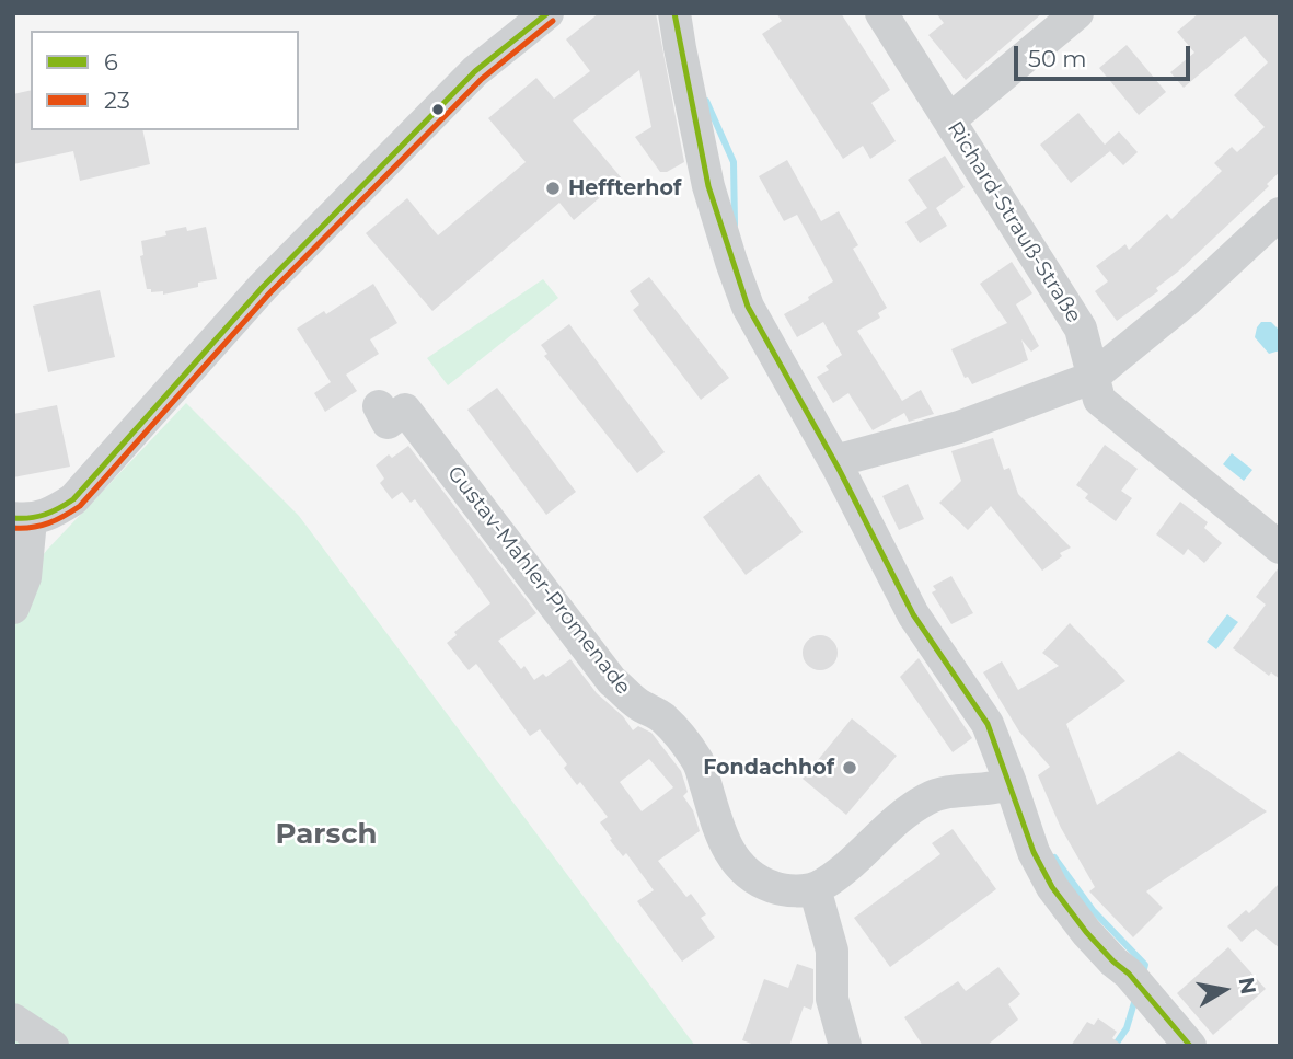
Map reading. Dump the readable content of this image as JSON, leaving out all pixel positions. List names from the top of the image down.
{
  "streets": {
    "street": ["Richard-Strauß-Straße", "Gustav-Mahler-Promenade"]
  },
  "districts": ["Parsch"],
  "places": ["Heffterhof", "Fondachhof"],
  "lines": ["transit line 6", "transit line 23"],
  "legend": ["6", "23"],
  "scale_bar": "50 m",
  "north": "right"
}
